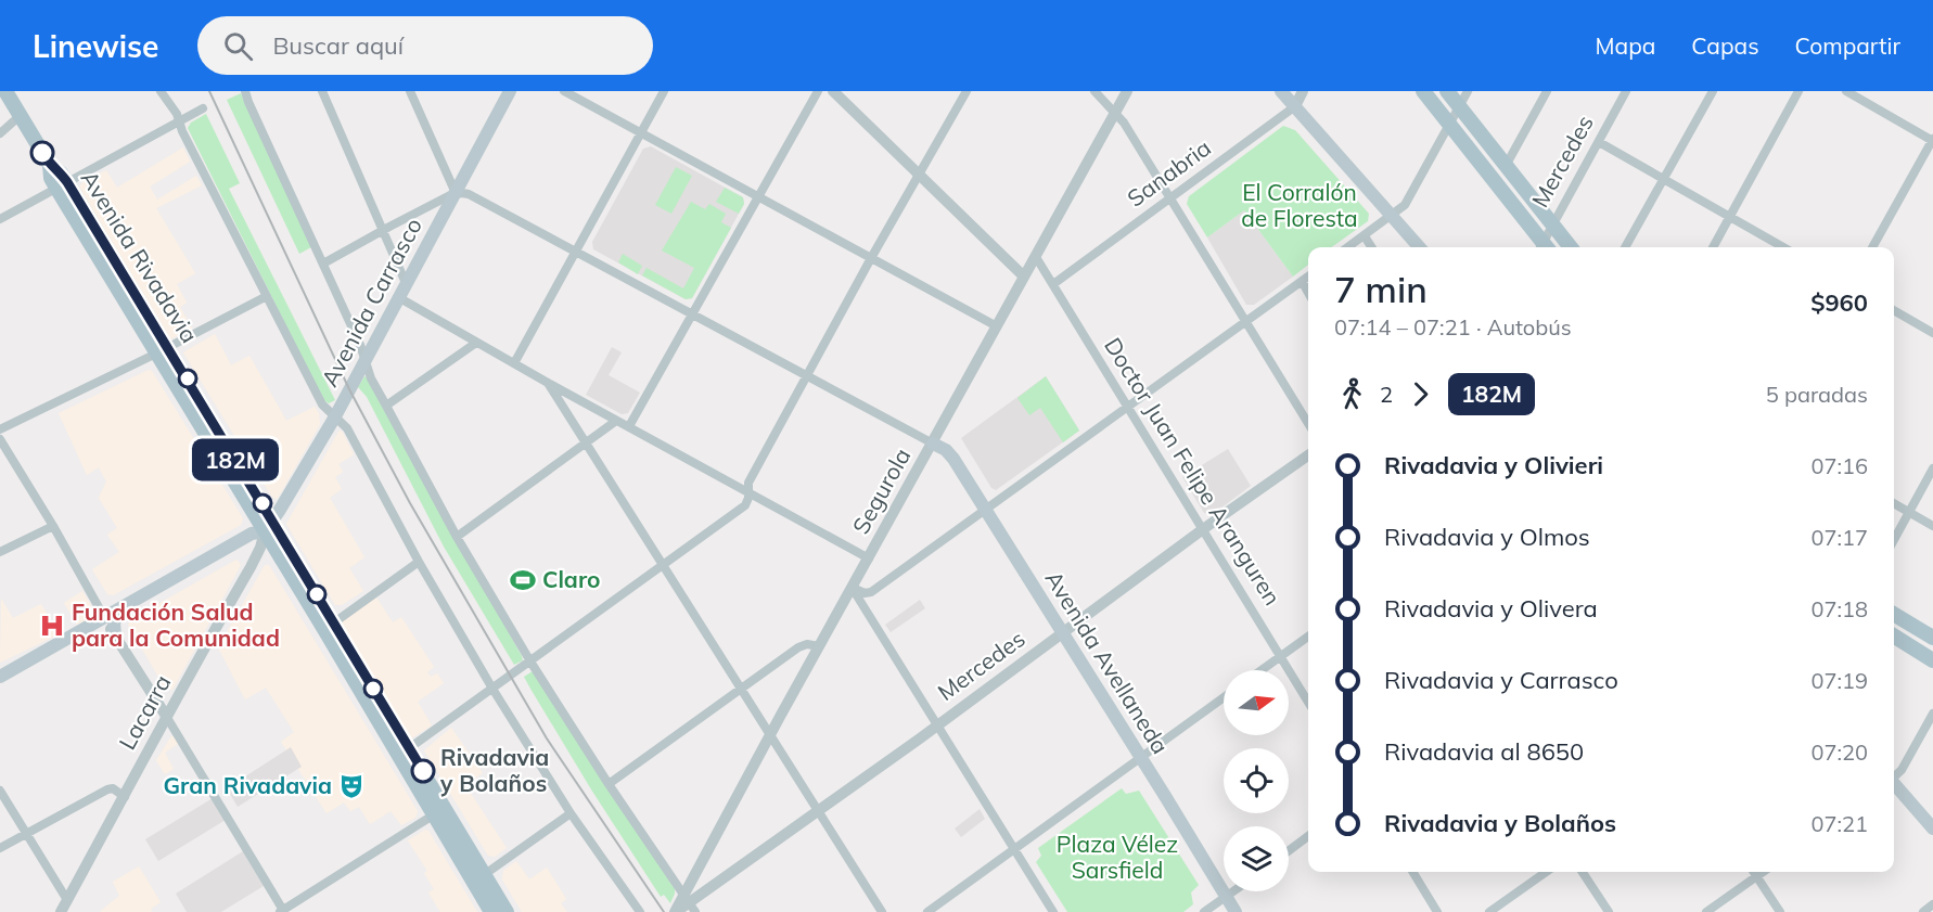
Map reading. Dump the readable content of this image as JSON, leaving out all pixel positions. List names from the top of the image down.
{
  "streets": {
    "main road": ["Avenida Rivadavia", "Avenida Carrasco", "Avenida Avellaneda"],
    "street": [
      "Mercedes",
      "Sanabria",
      "Doctor Juan Felipe Aranguren",
      "Segurola",
      "Lacarra"
    ]
  },
  "crossings": [
    ["Mercedes", "Doctor Juan Felipe Aranguren"],
    ["Mercedes", "Segurola"],
    ["Mercedes", "Avenida Avellaneda"],
    ["Sanabria", "Doctor Juan Felipe Aranguren"],
    ["Avenida Rivadavia", "Avenida Carrasco"],
    ["Avenida Rivadavia", "Lacarra"],
    ["Avenida Carrasco", "Lacarra"],
    ["Doctor Juan Felipe Aranguren", "Segurola"],
    ["Segurola", "Avenida Avellaneda"]
  ],
  "parks": ["El Corralón de Floresta", "Plaza Vélez Sarsfield"],
  "places": {
    "sports": ["Claro"],
    "hospital": ["Fundación Salud para la Comunidad"],
    "other": ["Rivadavia y Bolaños"],
    "theatre": ["Gran Rivadavia"]
  },
  "lines": ["bus line 182M"],
  "north": "right",
  "page": {
    "header": "Linewise",
    "search": "Buscar aquí",
    "nav": ["Mapa", "Capas", "Compartir"],
    "on_map": "182M",
    "heading": ["7 min", "07:14 – 07:21 · Autobús", "$960"],
    "legs": ["2", "182M", "5 paradas"],
    "list": [
      {
        "name": "Rivadavia y Olivieri",
        "value": "07:16"
      },
      {
        "name": "Rivadavia y Olmos",
        "value": "07:17"
      },
      {
        "name": "Rivadavia y Olivera",
        "value": "07:18"
      },
      {
        "name": "Rivadavia y Carrasco",
        "value": "07:19"
      },
      {
        "name": "Rivadavia al 8650",
        "value": "07:20"
      },
      {
        "name": "Rivadavia y Bolaños",
        "value": "07:21"
      }
    ]
  }
}
